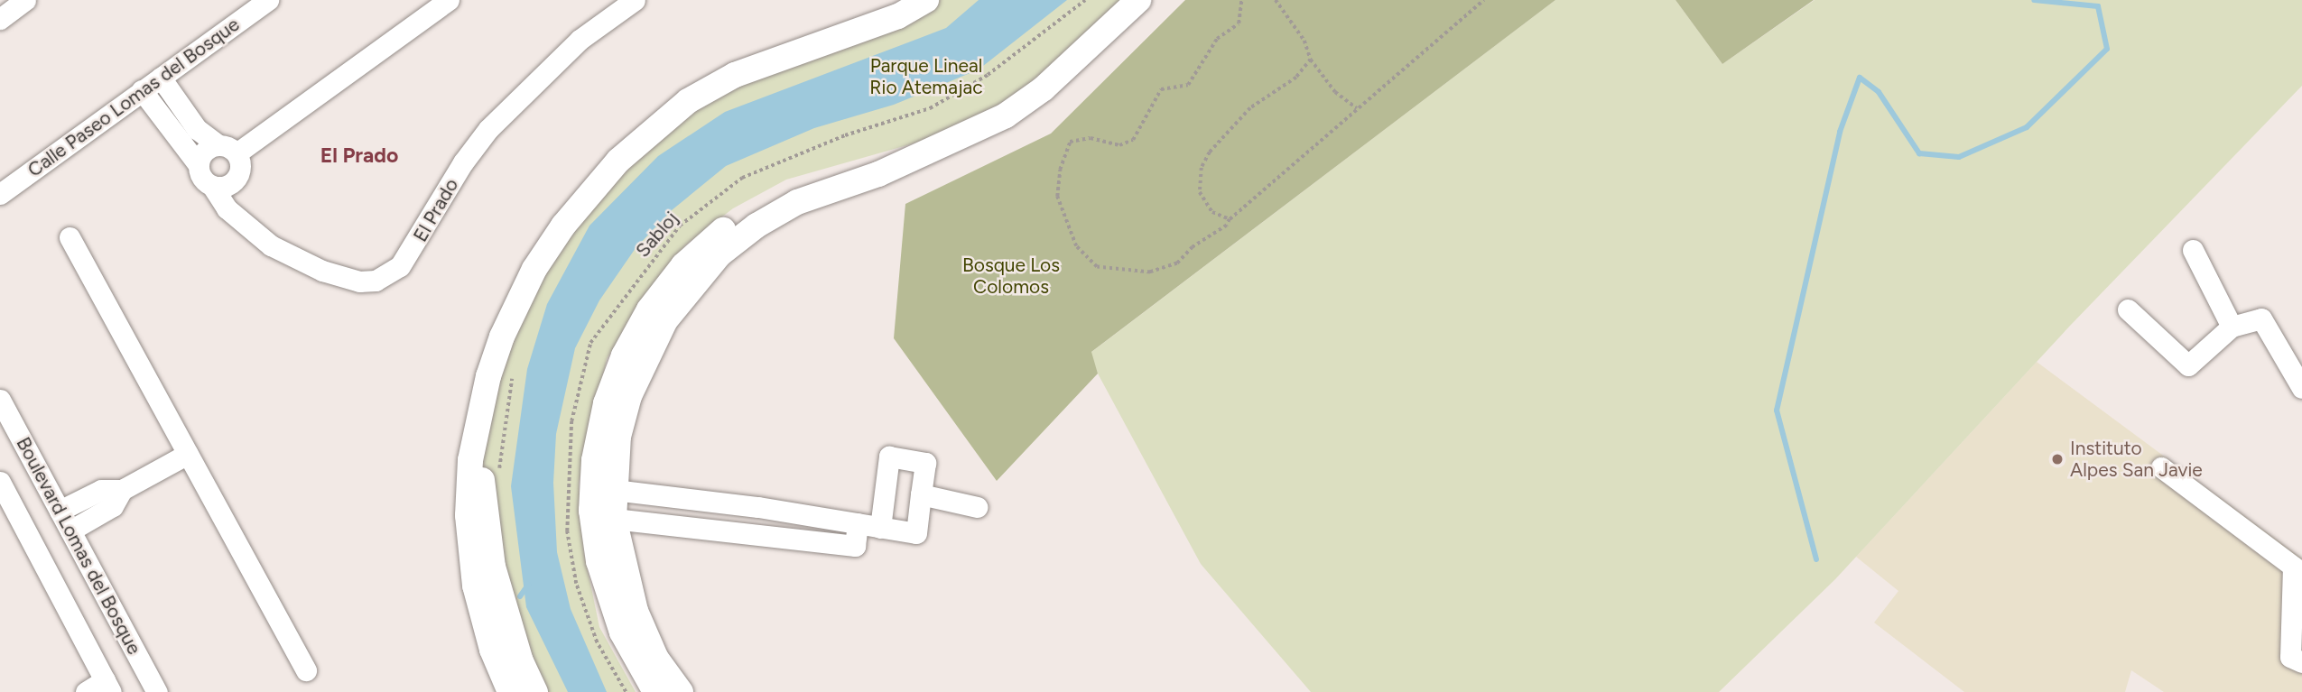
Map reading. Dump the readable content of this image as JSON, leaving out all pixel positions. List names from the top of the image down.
{
  "streets": {
    "street": ["Calle Paseo Lomas del Bosque", "El Prado", "Boulevard Lomas del Bosque"],
    "path": ["Sabloj"]
  },
  "districts": ["El Prado"],
  "parks": ["Parque Lineal Rio Atemajac", "Bosque Los Colomos"],
  "places": ["Instituto Alpes San Javie"]
}
